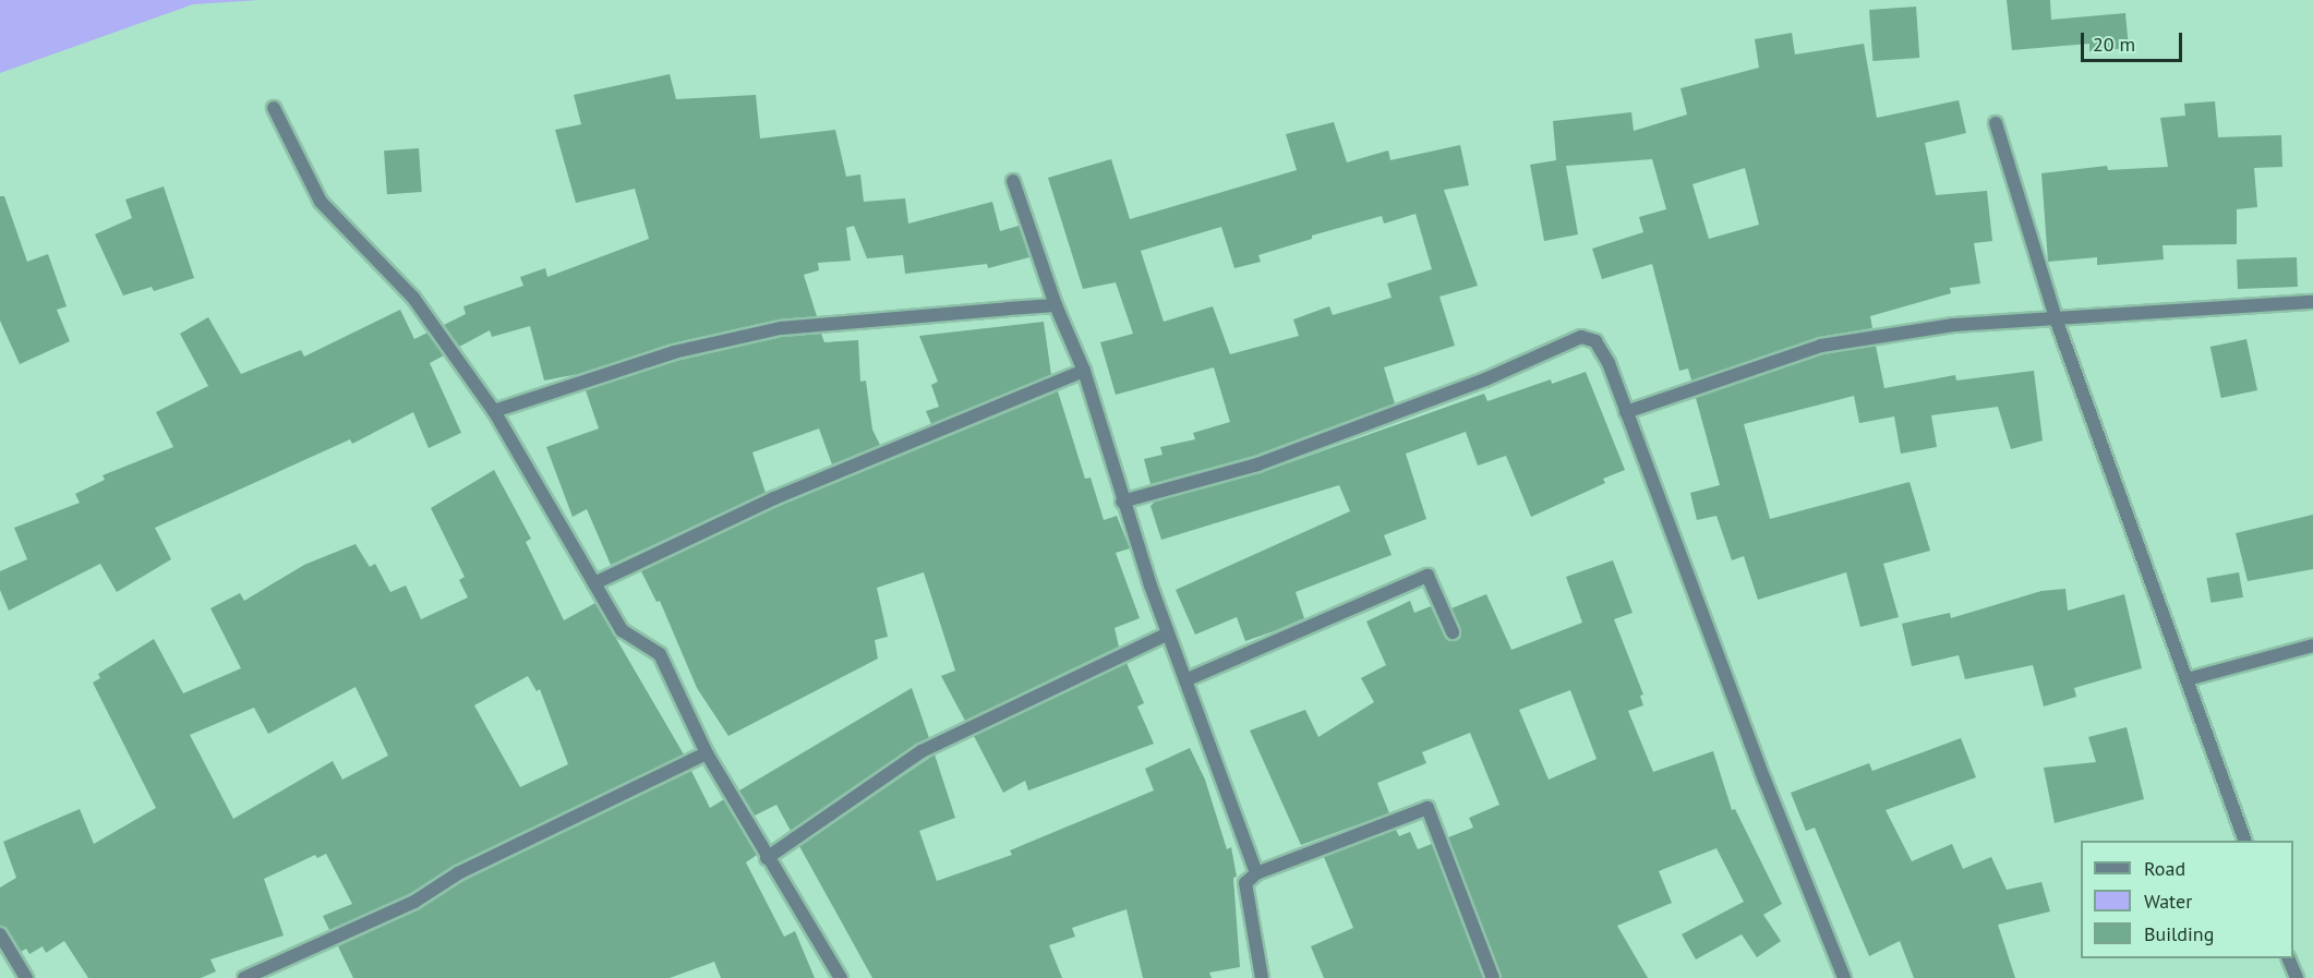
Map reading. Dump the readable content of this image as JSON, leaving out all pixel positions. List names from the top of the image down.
{
  "legend": ["Road", "Water", "Building"],
  "scale_bar": "20 m"
}
